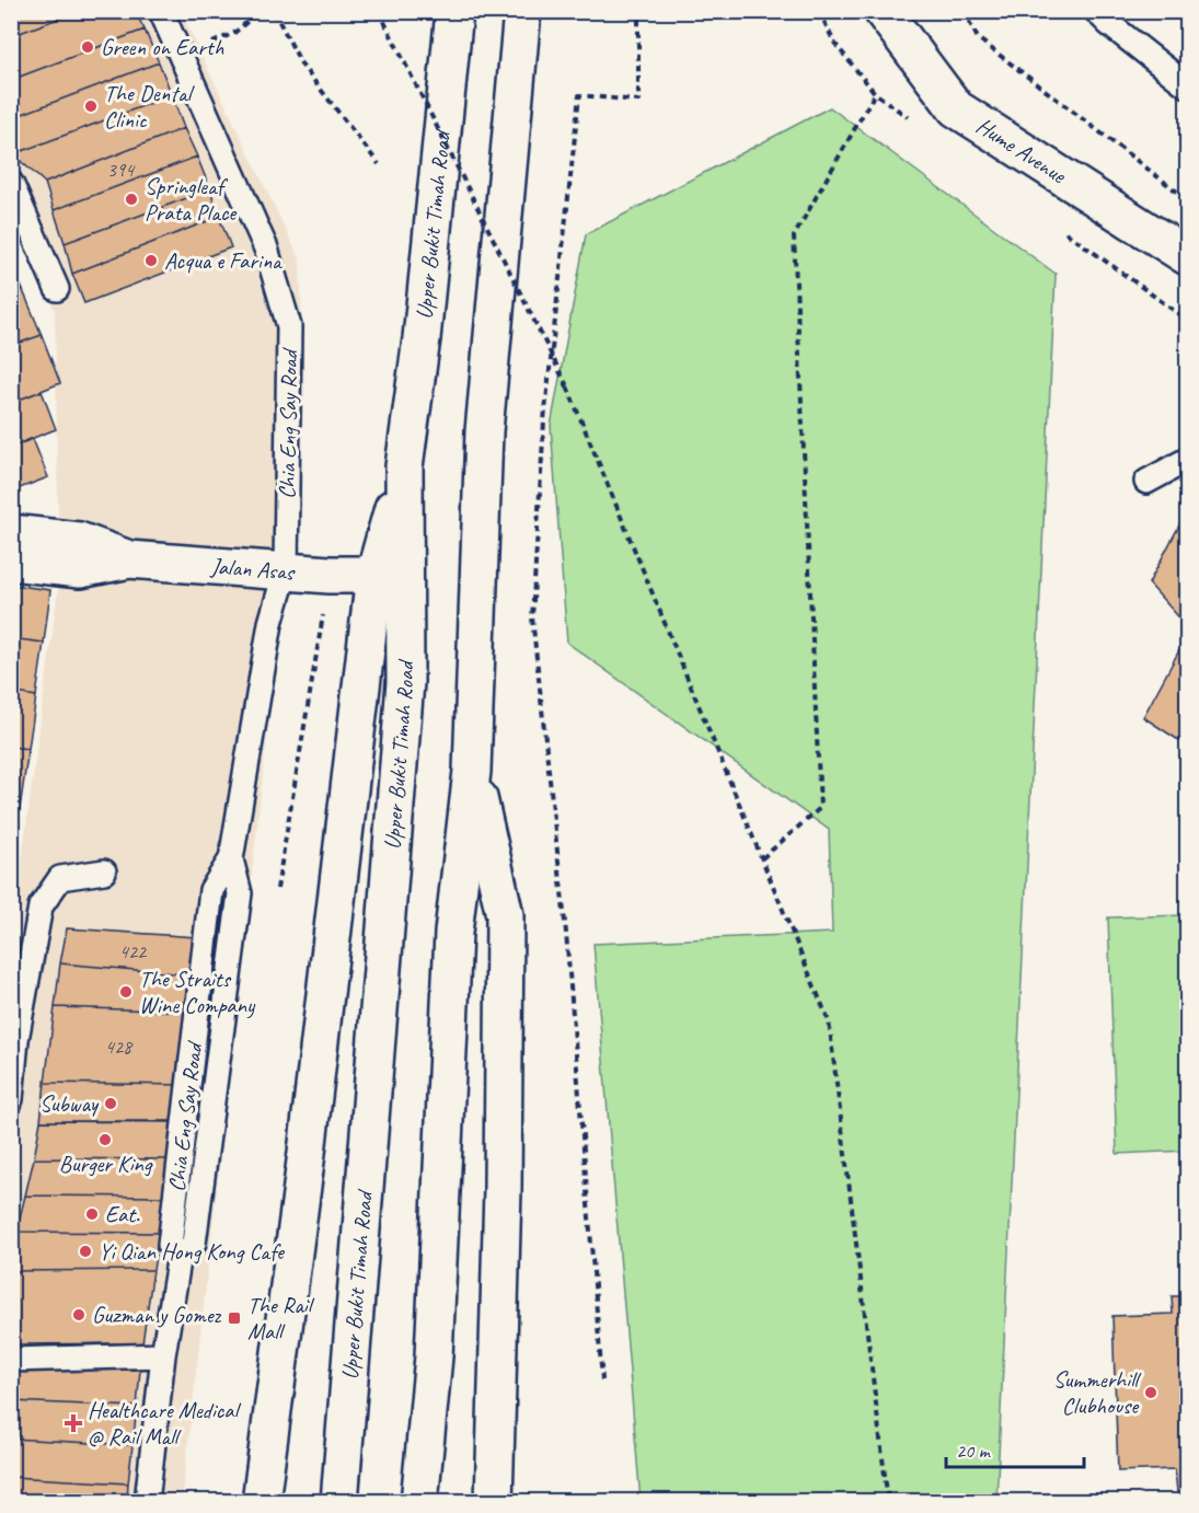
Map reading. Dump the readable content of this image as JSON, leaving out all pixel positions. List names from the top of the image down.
{
  "streets": {
    "main road": ["Hume Avenue", "Upper Bukit Timah Road", "Jalan Asas"],
    "lane": ["Chia Eng Say Road"]
  },
  "crossings": [
    ["Chia Eng Say Road", "Jalan Asas"]
  ],
  "places": {
    "other": [
      "Green on Earth",
      "The Dental Clinic",
      "Springleaf Prata Place",
      "Acqua e Farina",
      "The Straits Wine Company",
      "Subway",
      "Burger King",
      "Eat.",
      "Yi Qian Hong Kong Cafe",
      "Guzman y Gomez",
      "Summerhill Clubhouse"
    ],
    "transit": ["The Rail Mall"],
    "health": ["Healthcare Medical @ Rail Mall"]
  },
  "house_numbers": ["394", "422", "428"],
  "scale_bar": "20 m"
}
